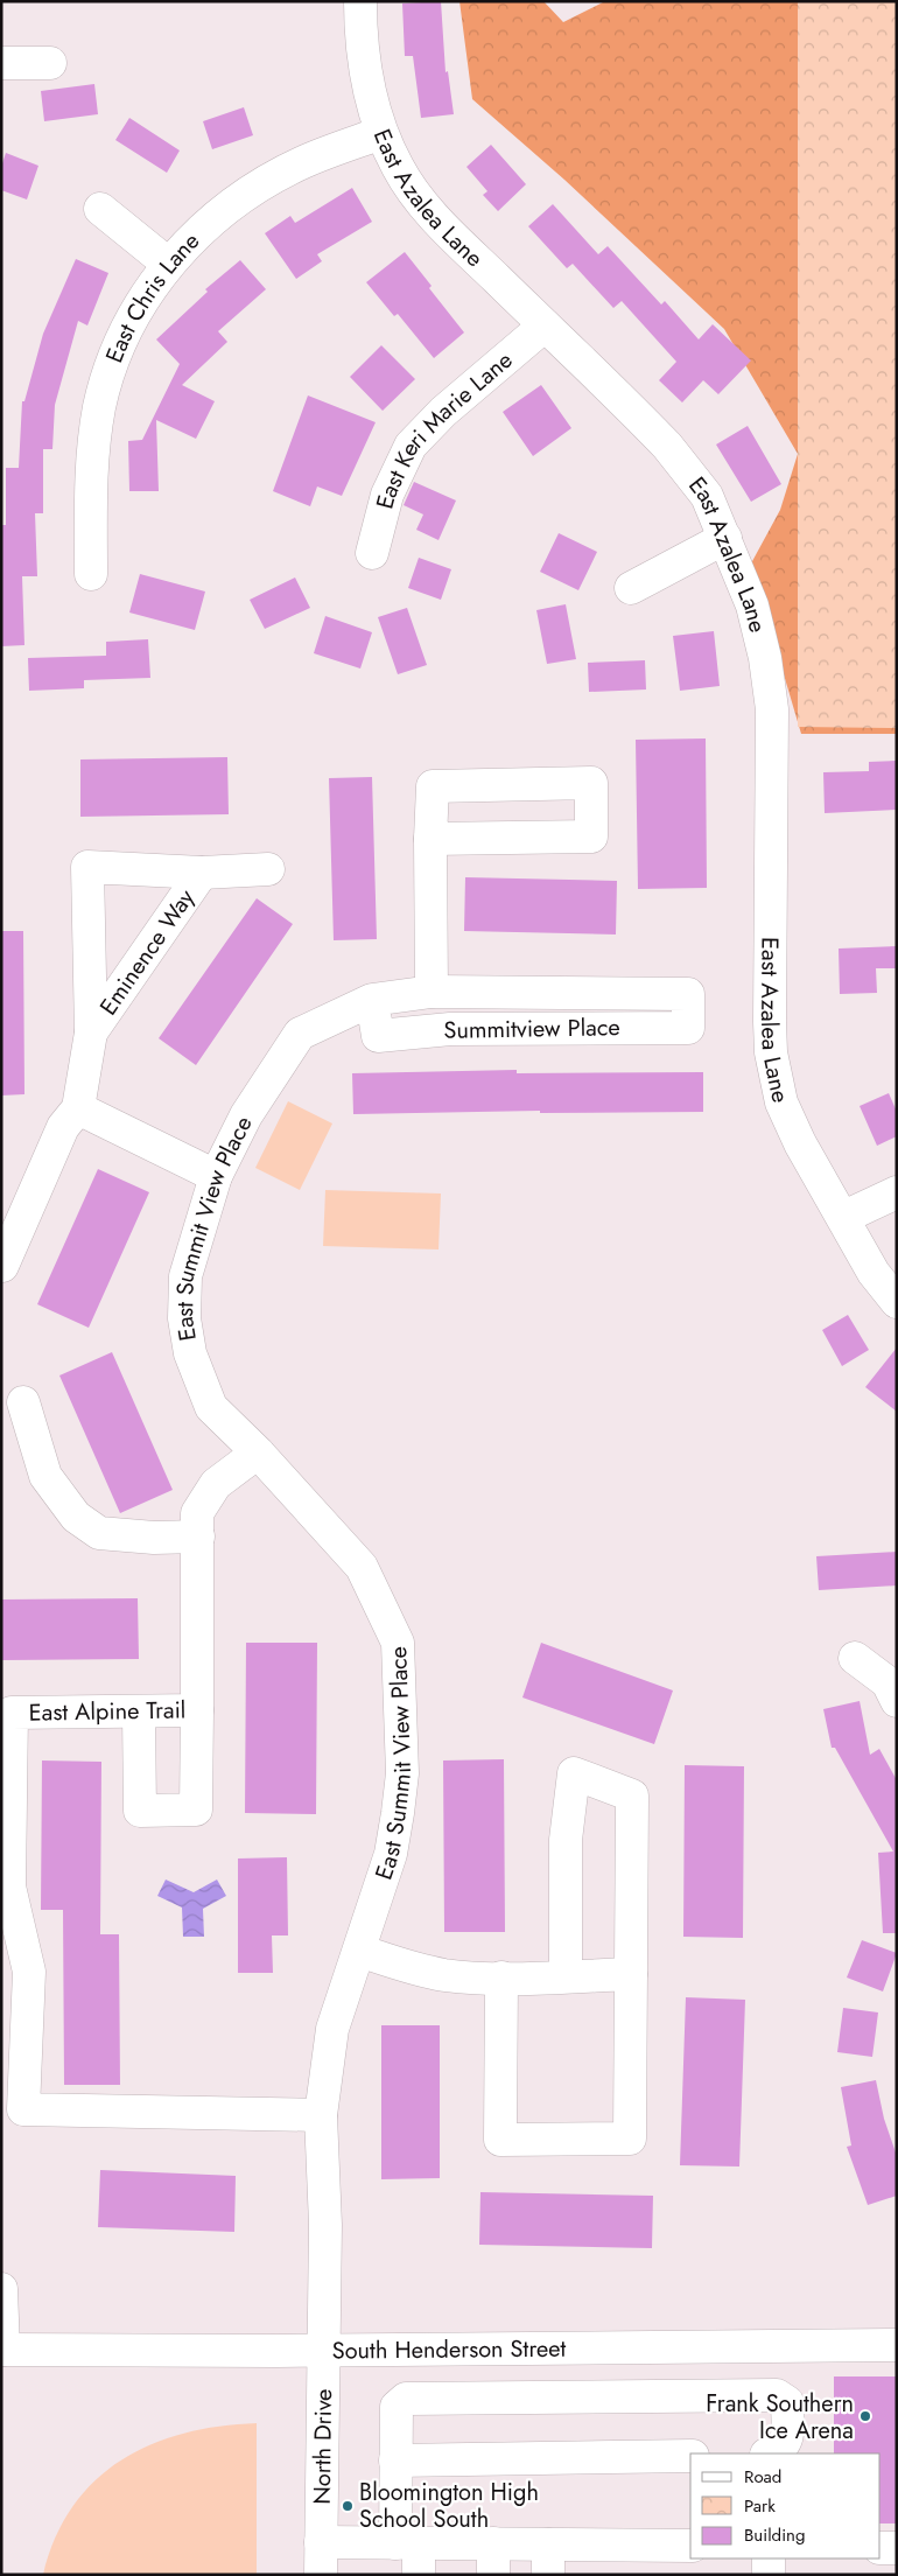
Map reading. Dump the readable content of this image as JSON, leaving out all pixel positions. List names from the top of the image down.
{
  "streets": {
    "street": [
      "East Azalea Lane",
      "East Chris Lane",
      "East Keri Marie Lane",
      "Eminence Way",
      "Summitview Place",
      "East Summit View Place",
      "East Alpine Trail",
      "South Henderson Street",
      "North Drive"
    ]
  },
  "crossings": [
    ["East Azalea Lane", "East Chris Lane"],
    ["East Azalea Lane", "East Keri Marie Lane"],
    ["Summitview Place", "East Summit View Place"],
    ["East Summit View Place", "East Alpine Trail"],
    ["East Summit View Place", "South Henderson Street"],
    ["East Summit View Place", "North Drive"],
    ["South Henderson Street", "North Drive"]
  ],
  "places": ["Frank Southern Ice Arena", "Bloomington High School South"],
  "legend": ["Road", "Park", "Building"]
}
